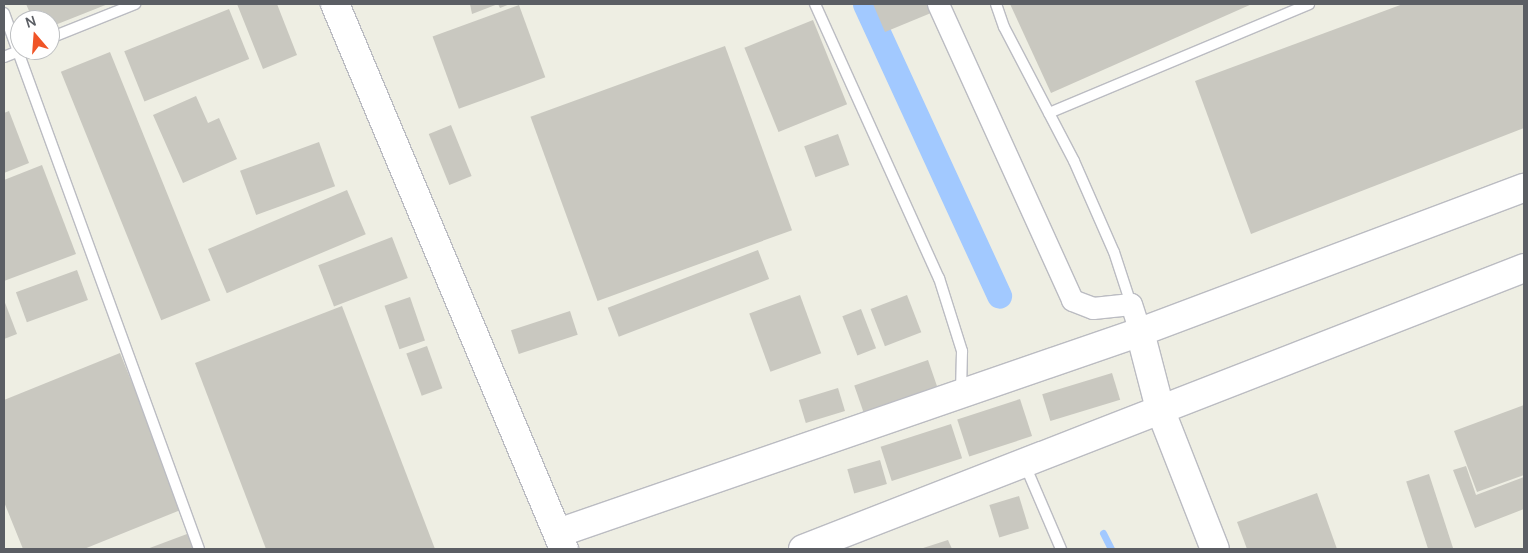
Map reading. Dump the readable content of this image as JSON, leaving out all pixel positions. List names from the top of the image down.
{
  "north": "top"
}
